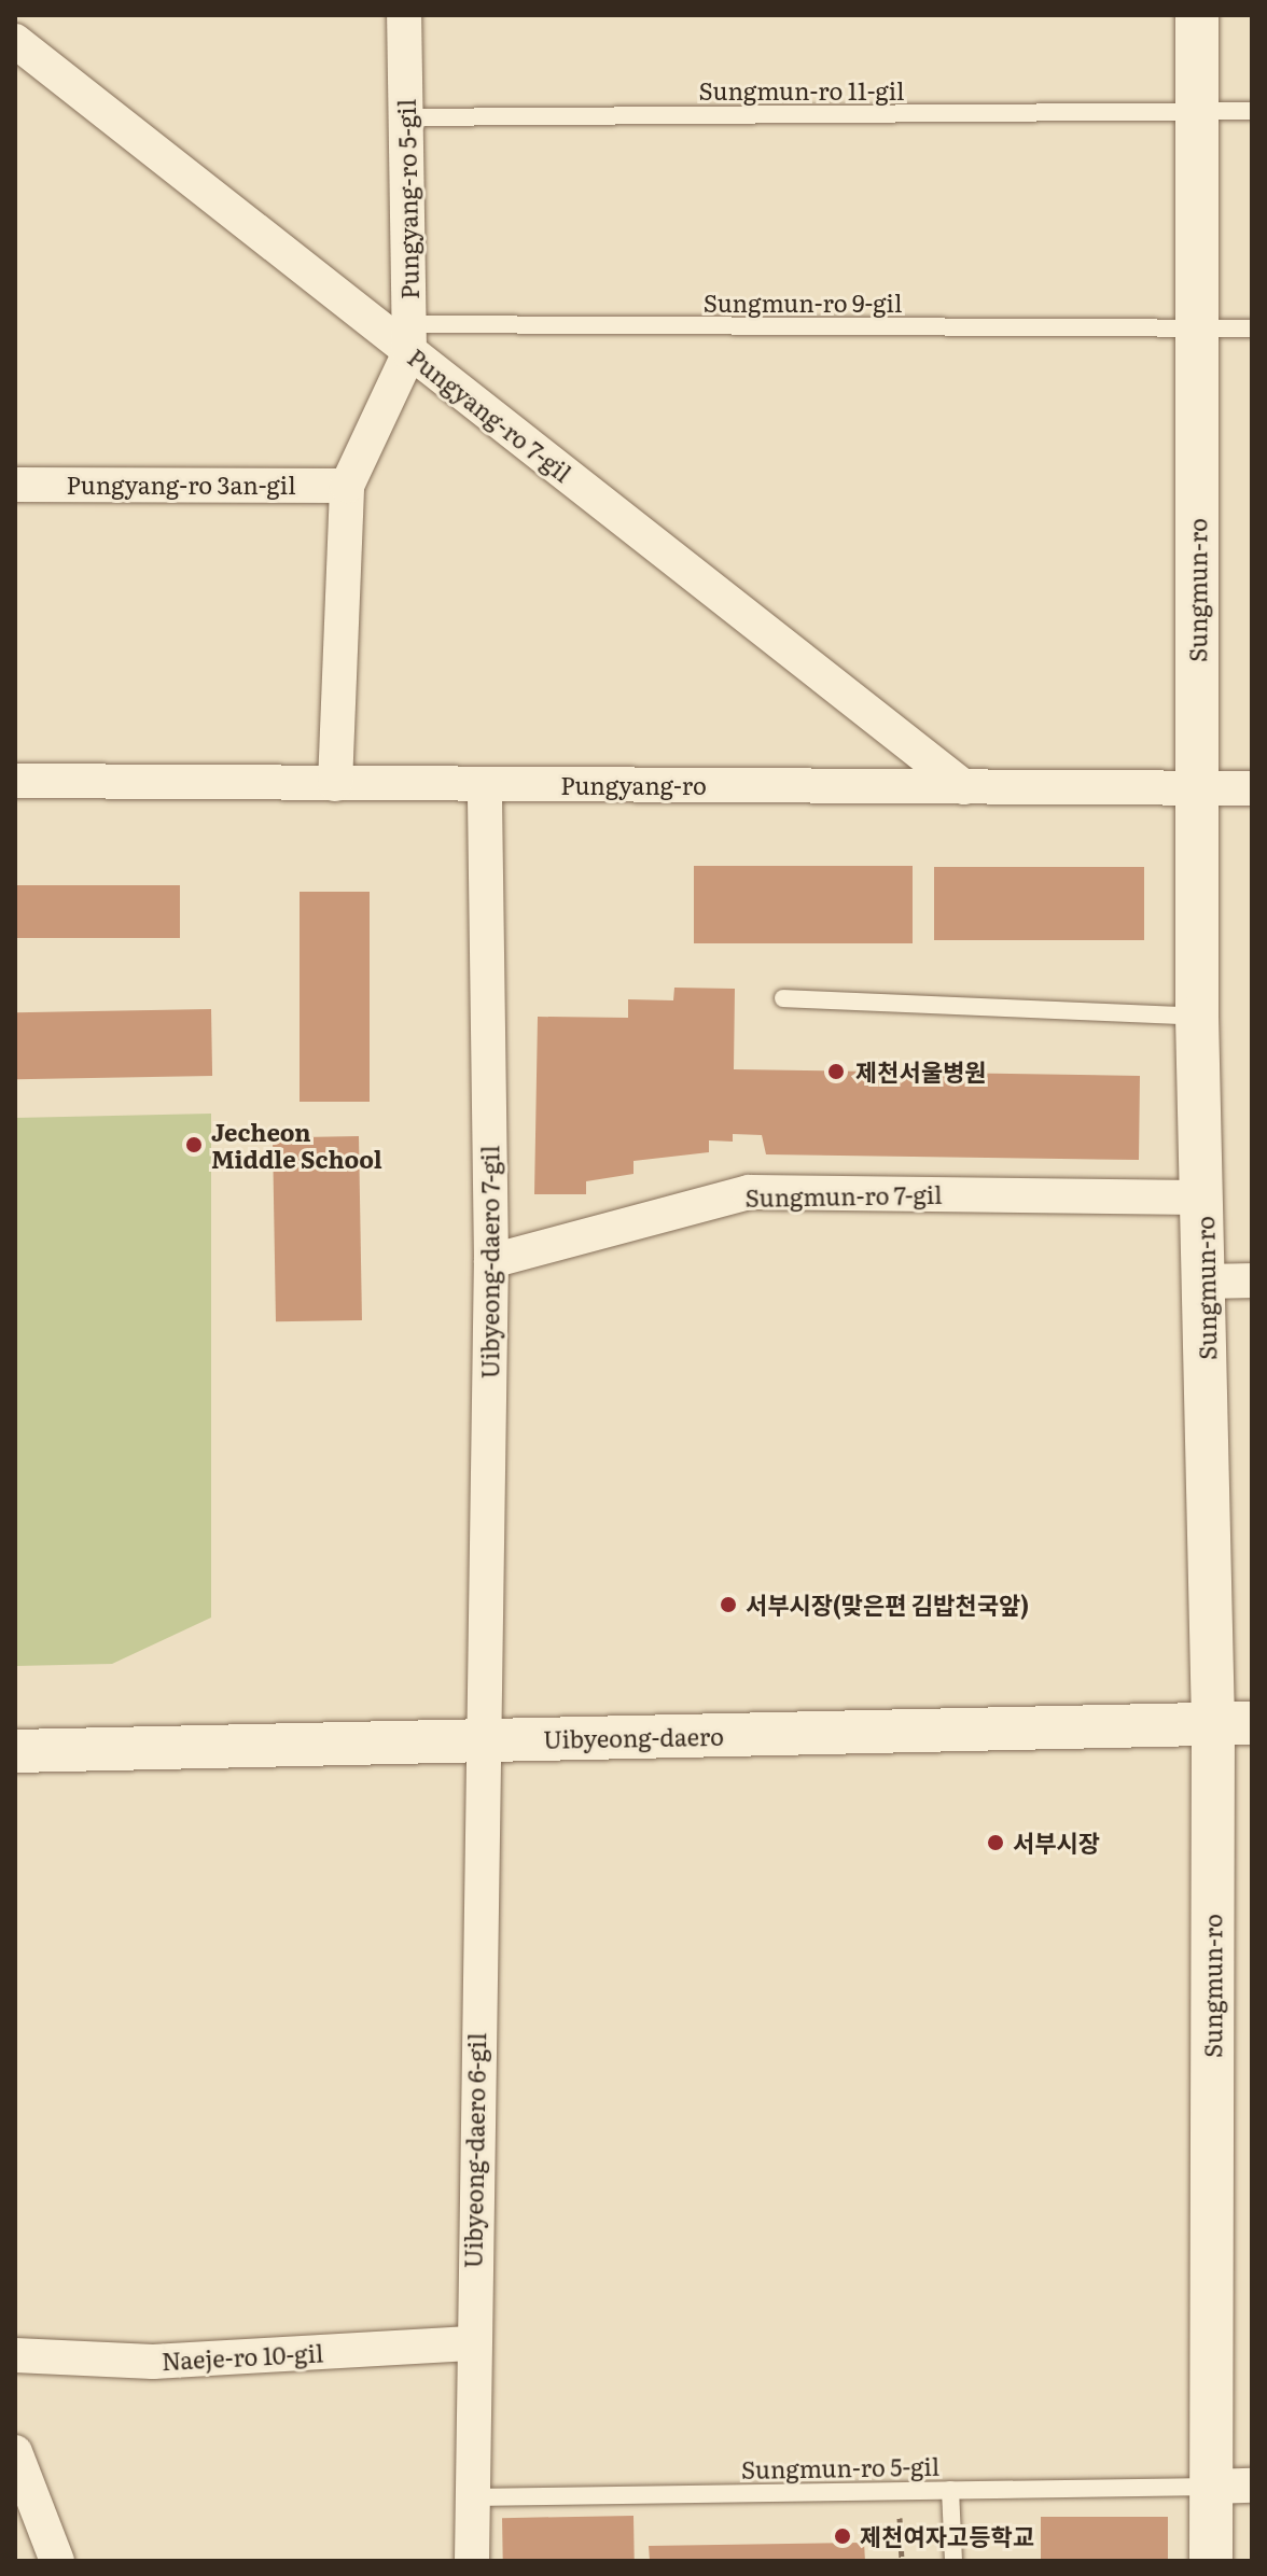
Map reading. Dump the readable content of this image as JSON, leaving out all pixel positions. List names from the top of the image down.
{
  "streets": {
    "street": [
      "Pungyang-ro 5-gil",
      "Pungyang-ro 7-gil",
      "Pungyang-ro 3an-gil",
      "Sungmun-ro",
      "Pungyang-ro",
      "Sungmun-ro 7-gil",
      "Uibyeong-daero 7-gil",
      "Uibyeong-daero",
      "Uibyeong-daero 6-gil",
      "Naeje-ro 10-gil"
    ],
    "lane": ["Sungmun-ro 11-gil", "Sungmun-ro 9-gil", "Sungmun-ro 5-gil"]
  },
  "crossings": [
    ["Sungmun-ro 11-gil", "Pungyang-ro 5-gil"],
    ["Sungmun-ro 11-gil", "Sungmun-ro"],
    ["Pungyang-ro 5-gil", "Sungmun-ro 9-gil"],
    ["Pungyang-ro 5-gil", "Pungyang-ro 7-gil"],
    ["Pungyang-ro 5-gil", "Pungyang-ro 3an-gil"],
    ["Pungyang-ro 5-gil", "Pungyang-ro"],
    ["Sungmun-ro 9-gil", "Pungyang-ro 7-gil"],
    ["Sungmun-ro 9-gil", "Sungmun-ro"],
    ["Pungyang-ro 7-gil", "Pungyang-ro"],
    ["Sungmun-ro", "Pungyang-ro"],
    ["Sungmun-ro", "Sungmun-ro 7-gil"],
    ["Sungmun-ro", "Uibyeong-daero"],
    ["Sungmun-ro", "Sungmun-ro 5-gil"],
    ["Pungyang-ro", "Uibyeong-daero 7-gil"],
    ["Sungmun-ro 7-gil", "Uibyeong-daero 7-gil"],
    ["Uibyeong-daero 7-gil", "Uibyeong-daero"],
    ["Uibyeong-daero 7-gil", "Uibyeong-daero 6-gil"],
    ["Uibyeong-daero", "Uibyeong-daero 6-gil"],
    ["Uibyeong-daero 6-gil", "Naeje-ro 10-gil"],
    ["Uibyeong-daero 6-gil", "Sungmun-ro 5-gil"]
  ],
  "places": [
    "제천서울병원",
    "Jecheon Middle School",
    "서부시장(맞은편 김밥천국앞)",
    "서부시장",
    "제천여자고등학교"
  ]
}
